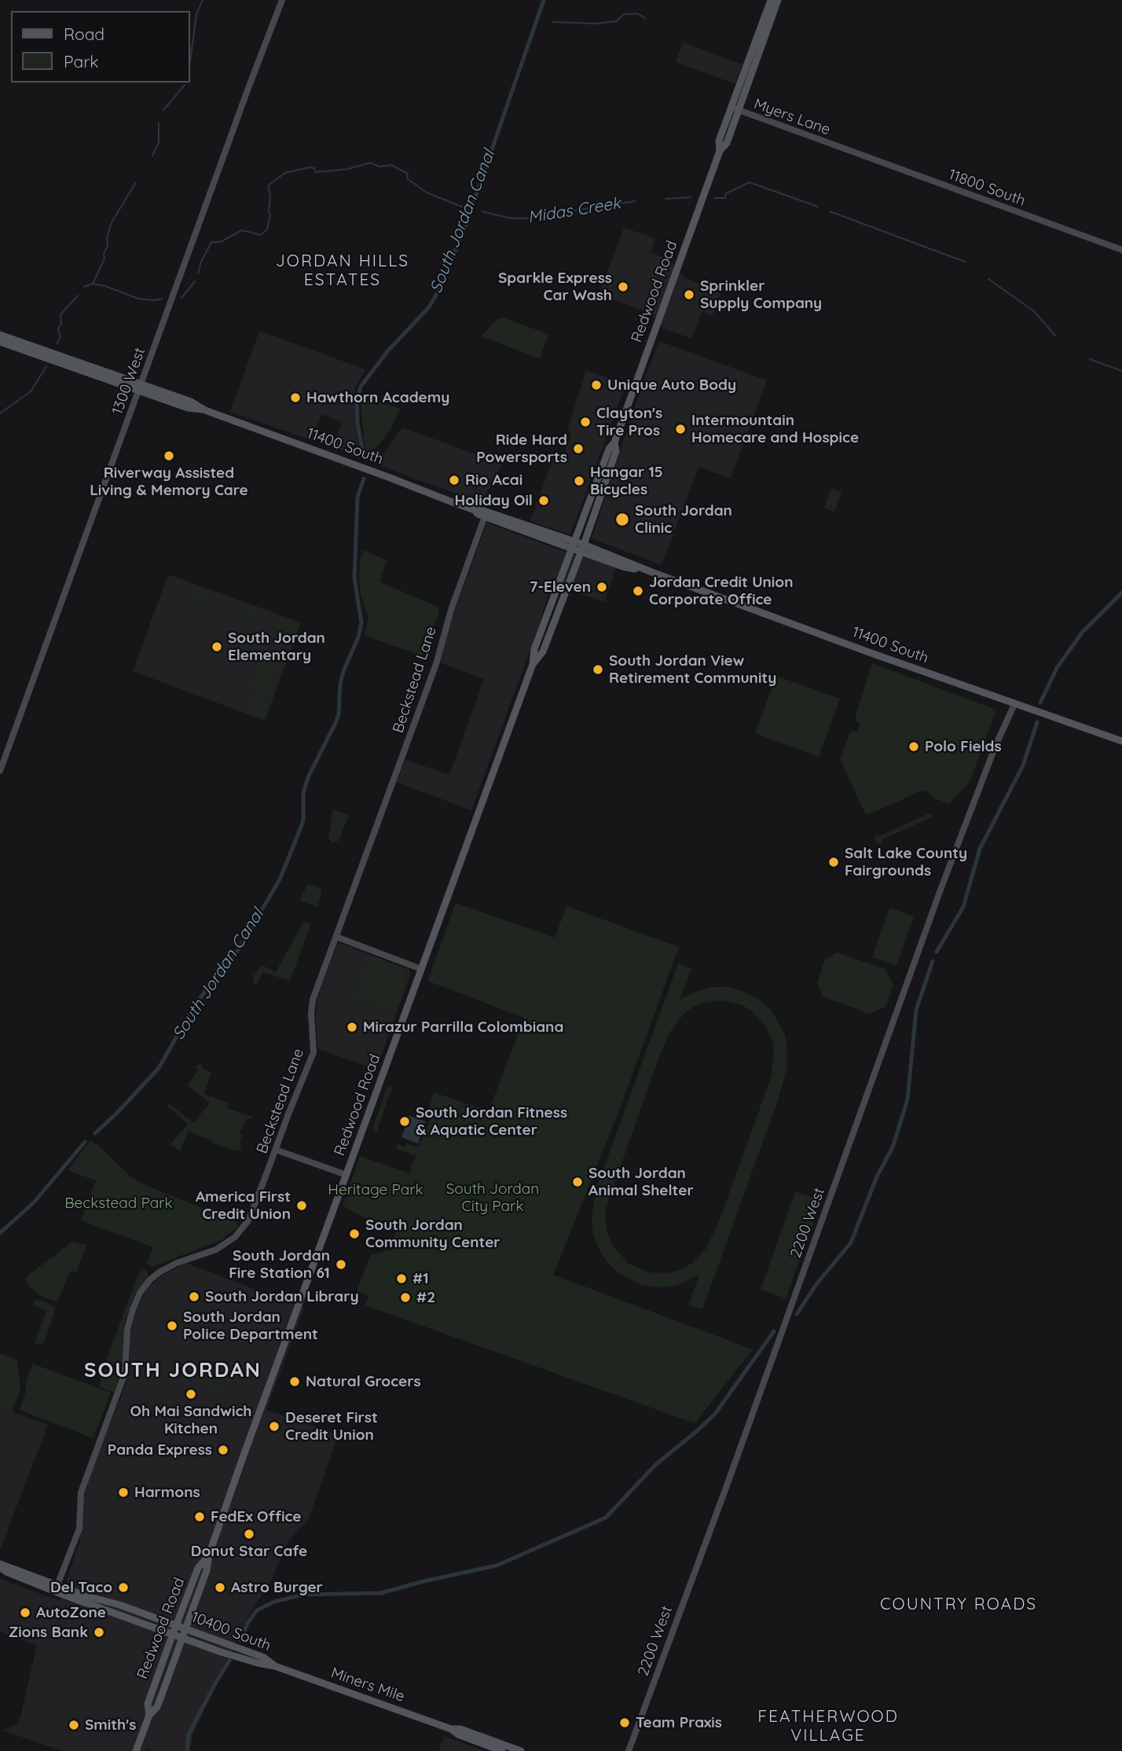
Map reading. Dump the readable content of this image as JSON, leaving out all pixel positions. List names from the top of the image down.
{
  "streets": {
    "main road": [
      "Redwood Road",
      "11400 South",
      "10400 South",
      "Miners Mile"
    ],
    "street": [
      "Myers Lane",
      "11800 South",
      "1300 West",
      "Beckstead Lane",
      "2200 West"
    ]
  },
  "crossings": [
    ["Myers Lane", "11800 South"],
    ["Myers Lane", "Redwood Road"],
    ["Redwood Road", "11400 South"],
    ["Redwood Road", "10400 South"],
    ["1300 West", "11400 South"],
    ["11400 South", "Beckstead Lane"],
    ["11400 South", "2200 West"],
    ["Beckstead Lane", "10400 South"],
    ["10400 South", "Miners Mile"]
  ],
  "districts": [
    "JORDAN HILLS ESTATES",
    "SOUTH JORDAN",
    "COUNTRY ROADS",
    "FEATHERWOOD VILLAGE"
  ],
  "water": ["Midas Creek", "South Jordan Canal"],
  "parks": ["South Jordan City Park", "Heritage Park", "Beckstead Park"],
  "places": [
    "Sparkle Express Car Wash",
    "Sprinkler Supply Company",
    "Unique Auto Body",
    "Hawthorn Academy",
    "Clayton's Tire Pros",
    "Intermountain Homecare and Hospice",
    "Ride Hard Powersports",
    "Riverway Assisted Living & Memory Care",
    "Rio Acai",
    "Hangar 15 Bicycles",
    "Holiday Oil",
    "South Jordan Clinic",
    "7-Eleven",
    "Jordan Credit Union Corporate Office",
    "South Jordan Elementary",
    "South Jordan View Retirement Community",
    "Polo Fields",
    "Salt Lake County Fairgrounds",
    "Mirazur Parrilla Colombiana",
    "South Jordan Fitness & Aquatic Center",
    "South Jordan Animal Shelter",
    "America First Credit Union",
    "South Jordan Community Center",
    "South Jordan Fire Station 61",
    "#1",
    "South Jordan Library",
    "#2",
    "South Jordan Police Department",
    "Natural Grocers",
    "Oh Mai Sandwich Kitchen",
    "Deseret First Credit Union",
    "Panda Express",
    "Harmons",
    "FedEx Office",
    "Donut Star Cafe",
    "Del Taco",
    "Astro Burger",
    "AutoZone",
    "Zions Bank",
    "Team Praxis",
    "Smith's"
  ],
  "legend": ["Road", "Park"]
}
